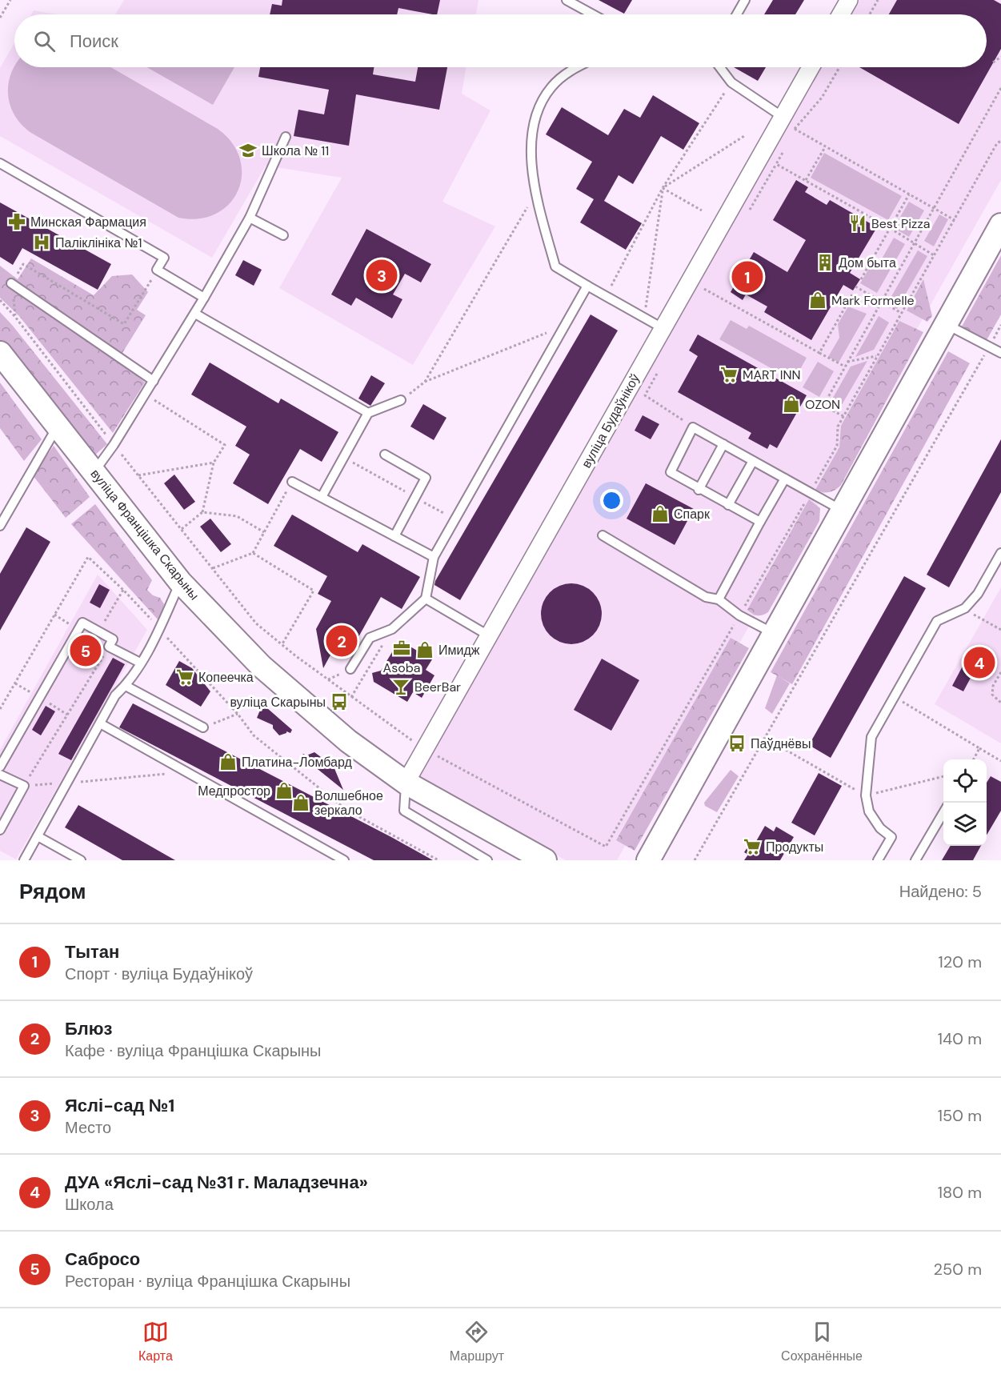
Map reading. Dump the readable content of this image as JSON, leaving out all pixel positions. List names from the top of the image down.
{
  "streets": {
    "main road": ["вуліца Францішка Скарыны"],
    "street": ["вуліца Будаўнікоў"]
  },
  "crossings": [
    ["вуліца Будаўнікоў", "вуліца Францішка Скарыны"]
  ],
  "places": {
    "school or university": ["Школа № 11"],
    "pharmacy": ["Минская Фармация"],
    "restaurant": ["Best Pizza"],
    "hospital": ["Паліклініка №1"],
    "building": ["Дом быта"],
    "shop": [
      "Mark Formelle",
      "OZON",
      "Спарк",
      "Имидж",
      "Платина-Ломбард",
      "Медпростор",
      "Волшебное зеркало"
    ],
    "supermarket": ["MART INN", "Копеечка", "Продукты"],
    "office": ["Asoba"],
    "bar": ["BeerBar"],
    "bus stop": ["вуліца Скарыны", "Паўднёвы"]
  },
  "page": {
    "search": "Поиск",
    "pins": [
      "3",
      "1",
      "2",
      "5",
      "4"
    ],
    "heading": ["Рядом", "Найдено: 5"],
    "list": [
      {
        "mark": "1",
        "name": "Тытан",
        "note": "Спорт · вуліца Будаўнікоў",
        "value": "120 m"
      },
      {
        "mark": "2",
        "name": "Блюз",
        "note": "Кафе · вуліца Францішка Скарыны",
        "value": "140 m"
      },
      {
        "mark": "3",
        "name": "Яслі-сад №1",
        "note": "Место",
        "value": "150 m"
      },
      {
        "mark": "4",
        "name": "ДУА «Яслі-сад №31 г. Маладзечна»",
        "note": "Школа",
        "value": "180 m"
      },
      {
        "mark": "5",
        "name": "Сабросо",
        "note": "Ресторан · вуліца Францішка Скарыны",
        "value": "250 m"
      }
    ],
    "nav": ["Карта", "Маршрут", "Сохранённые"]
  }
}
